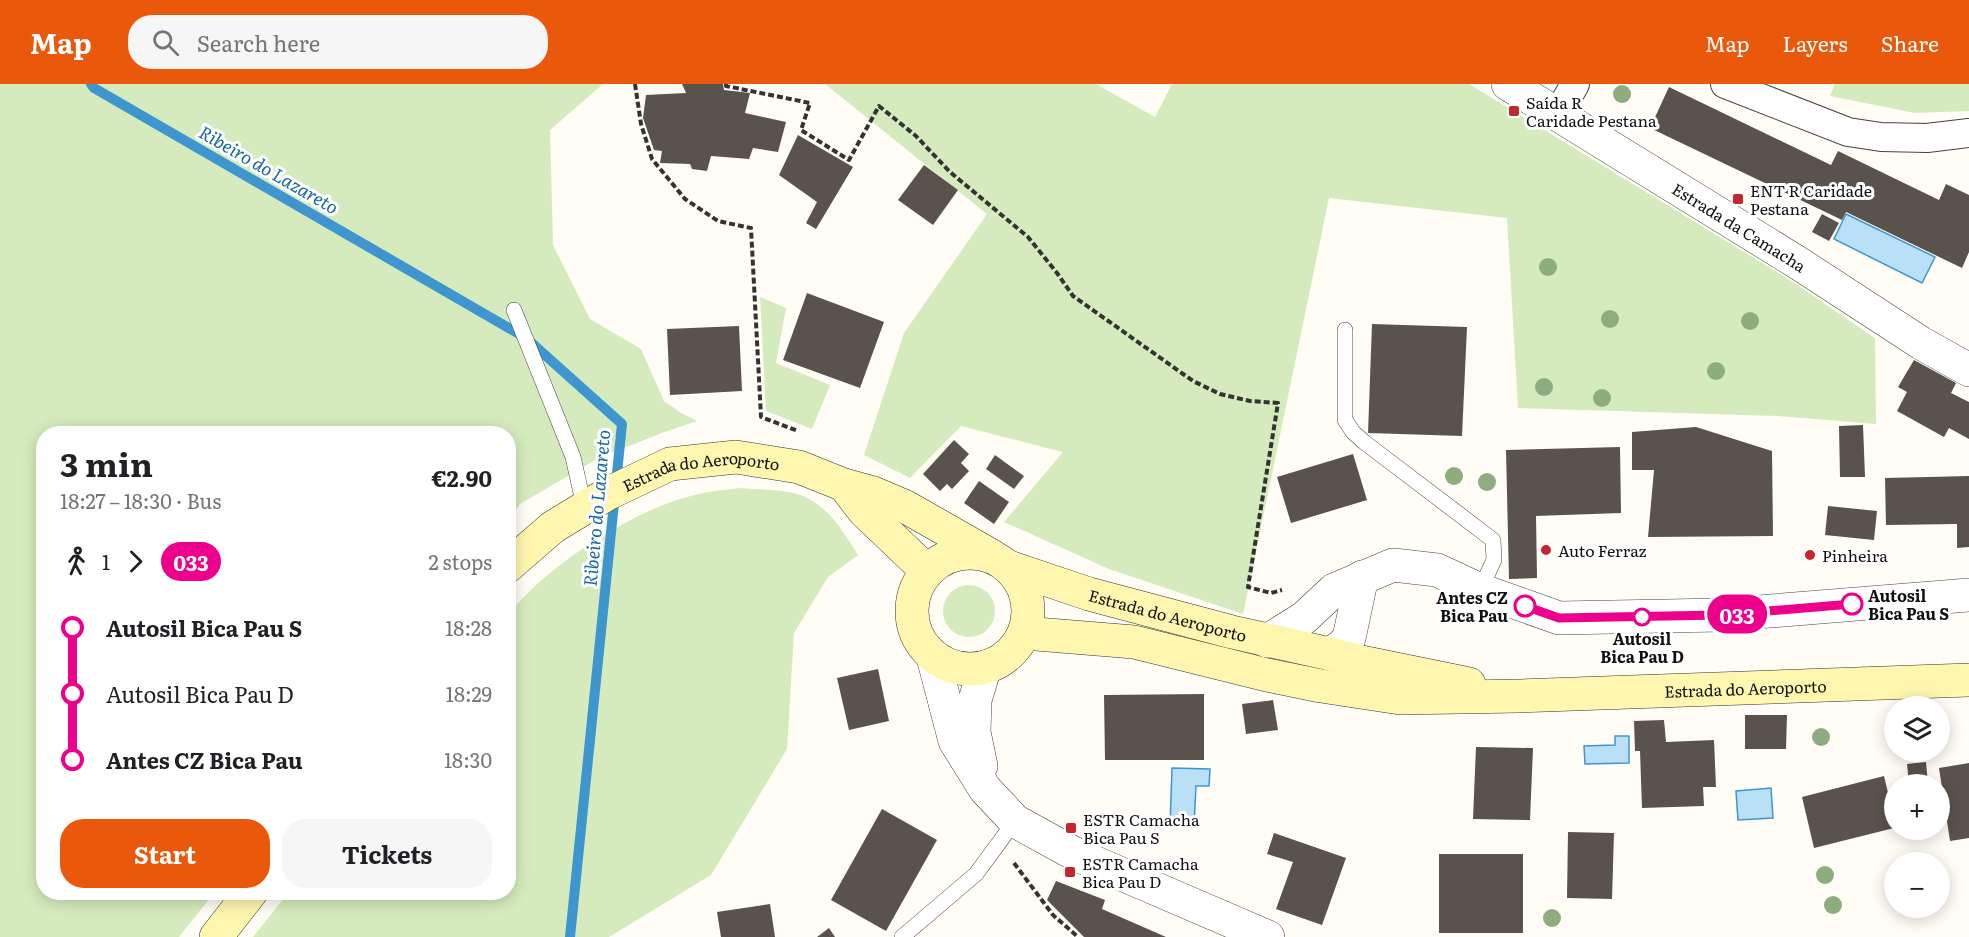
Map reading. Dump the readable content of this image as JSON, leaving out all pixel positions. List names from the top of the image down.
{
  "streets": {
    "main road": ["Estrada do Aeroporto"],
    "street": ["Estrada da Camacha"]
  },
  "water": ["Ribeiro do Lazareto"],
  "places": {
    "transit": [
      "Saída R Caridade Pestana",
      "ENT R Caridade Pestana",
      "ESTR Camacha Bica Pau S",
      "ESTR Camacha Bica Pau D"
    ],
    "other": [
      "Auto Ferraz",
      "Pinheira",
      "Autosil Bica Pau S",
      "Antes CZ Bica Pau",
      "Autosil Bica Pau D"
    ]
  },
  "lines": ["bus line 033"],
  "page": {
    "header": "Map",
    "search": "Search here",
    "nav": ["Map", "Layers", "Share"],
    "on_map": "033",
    "heading": ["3 min", "18:27 – 18:30 · Bus", "€2.90"],
    "legs": ["1", "033", "2 stops"],
    "list": [
      {
        "name": "Autosil Bica Pau S",
        "value": "18:28"
      },
      {
        "name": "Autosil Bica Pau D",
        "value": "18:29"
      },
      {
        "name": "Antes CZ Bica Pau",
        "value": "18:30"
      }
    ],
    "map_buttons": ["+", "−"],
    "buttons": ["Start", "Tickets"]
  }
}
